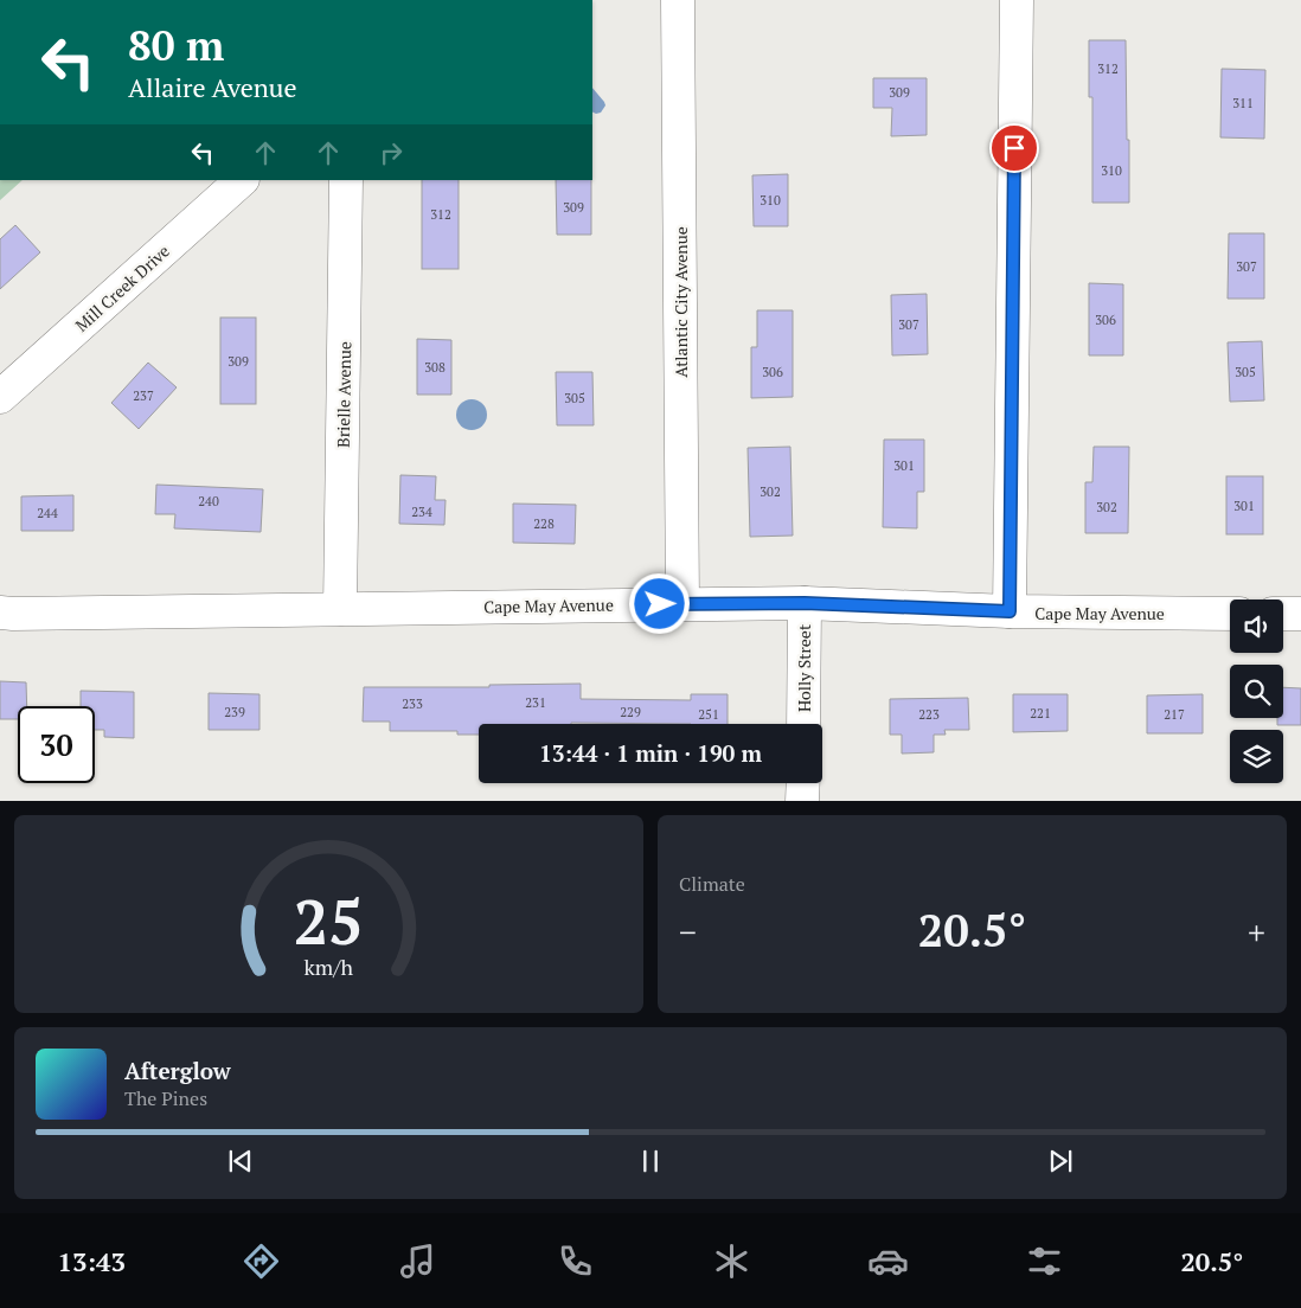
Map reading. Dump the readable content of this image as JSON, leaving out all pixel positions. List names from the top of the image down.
{
  "streets": {
    "street": [
      "Mill Creek Drive",
      "Atlantic City Avenue",
      "Brielle Avenue",
      "Cape May Avenue",
      "Holly Street"
    ]
  },
  "crossings": [
    ["Atlantic City Avenue", "Cape May Avenue"],
    ["Brielle Avenue", "Cape May Avenue"],
    ["Cape May Avenue", "Holly Street"]
  ],
  "house_numbers": [
    "312",
    "309",
    "311",
    "310",
    "310",
    "309",
    "312",
    "307",
    "306",
    "307",
    "309",
    "308",
    "306",
    "305",
    "237",
    "305",
    "301",
    "302",
    "240",
    "301",
    "302",
    "234",
    "244",
    "228",
    "231",
    "233",
    "239",
    "229",
    "221",
    "251",
    "223",
    "217"
  ],
  "page": {
    "turn": ["80 m", "Allaire Avenue"],
    "limit": "30",
    "trip": "13:44 · 1 min · 190 m",
    "tile": "Climate",
    "heat": ["−", "20.5°", "+"],
    "song": ["Afterglow", "The Pines"],
    "tabs": ["13:43", "20.5°"],
    "gauge": ["25", "km/h"]
  }
}
